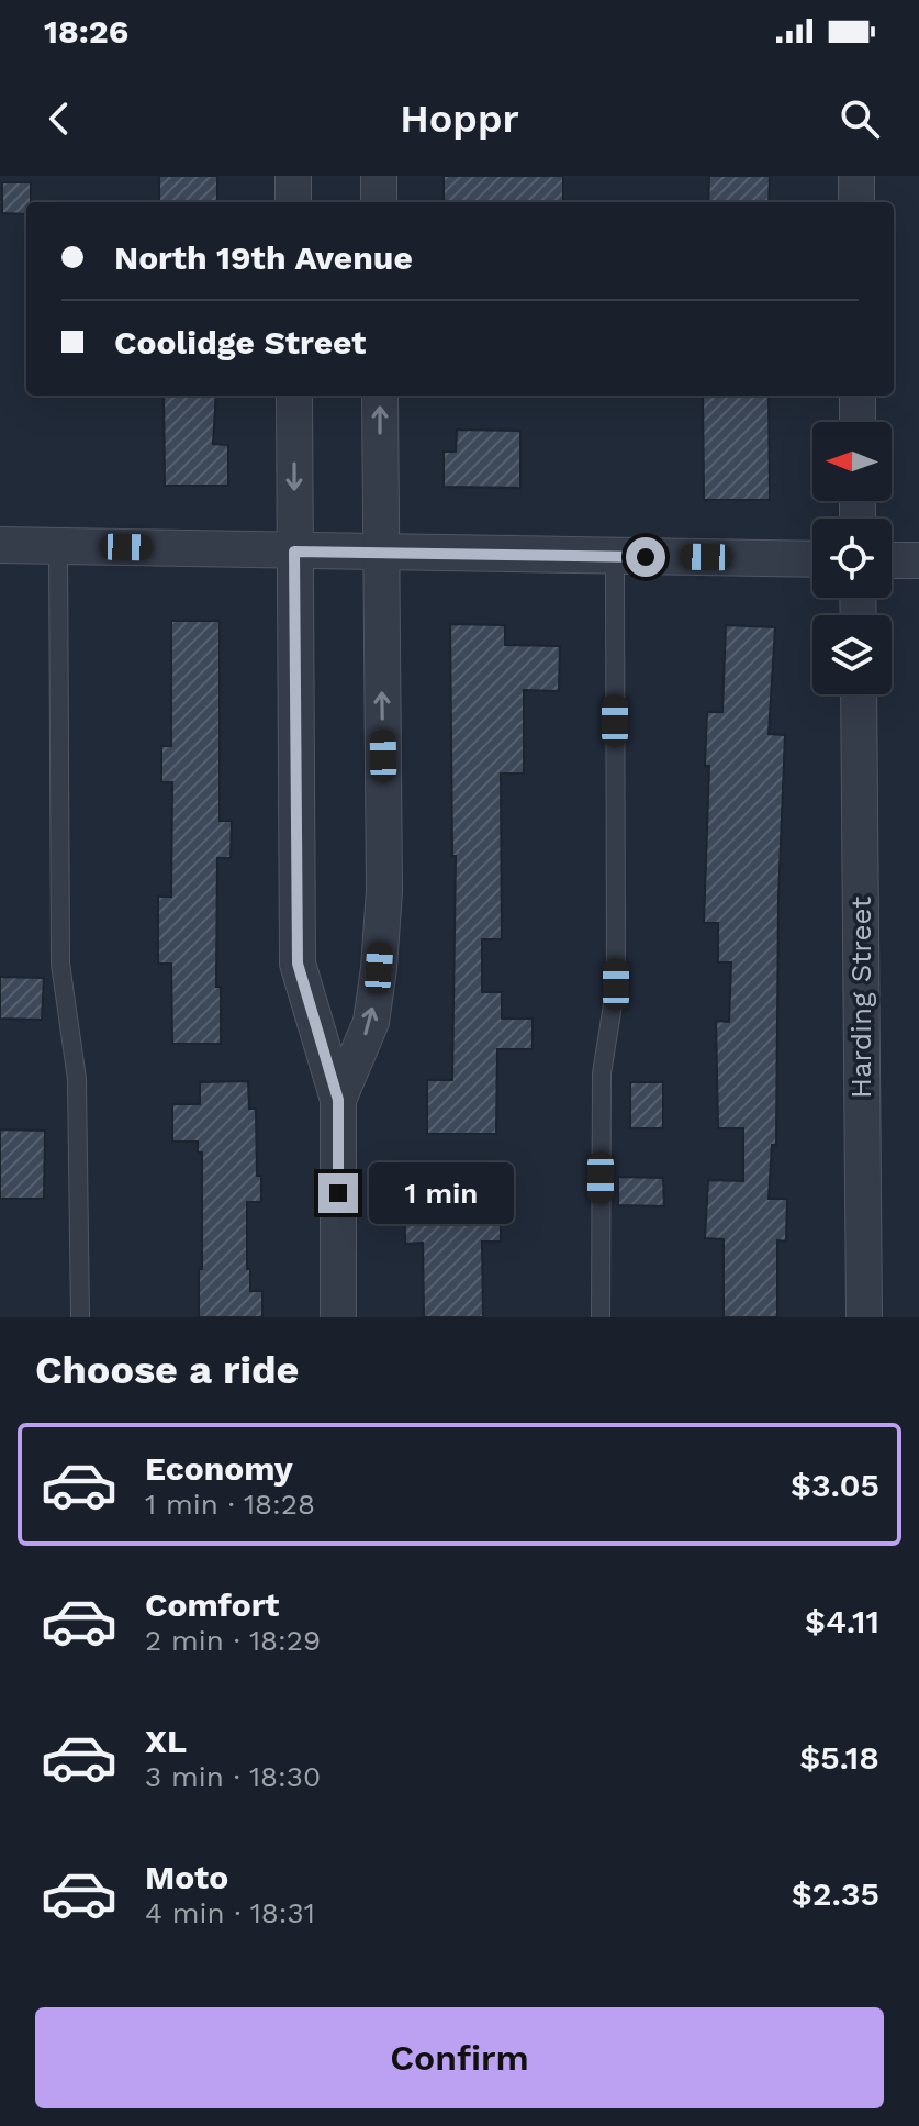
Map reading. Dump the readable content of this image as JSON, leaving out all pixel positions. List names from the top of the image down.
{
  "streets": {
    "street": ["Harding Street"]
  },
  "north": "left",
  "page": {
    "status": "18:26",
    "header": "Hoppr",
    "banner": ["North 19th Avenue", "Coolidge Street"],
    "bubble": "1 min",
    "heading": "Choose a ride",
    "list": [
      {
        "name": "Economy",
        "note": "1 min · 18:28",
        "value": "$3.05"
      },
      {
        "name": "Comfort",
        "note": "2 min · 18:29",
        "value": "$4.11"
      },
      {
        "name": "XL",
        "note": "3 min · 18:30",
        "value": "$5.18"
      },
      {
        "name": "Moto",
        "note": "4 min · 18:31",
        "value": "$2.35"
      }
    ],
    "buttons": "Confirm"
  }
}
